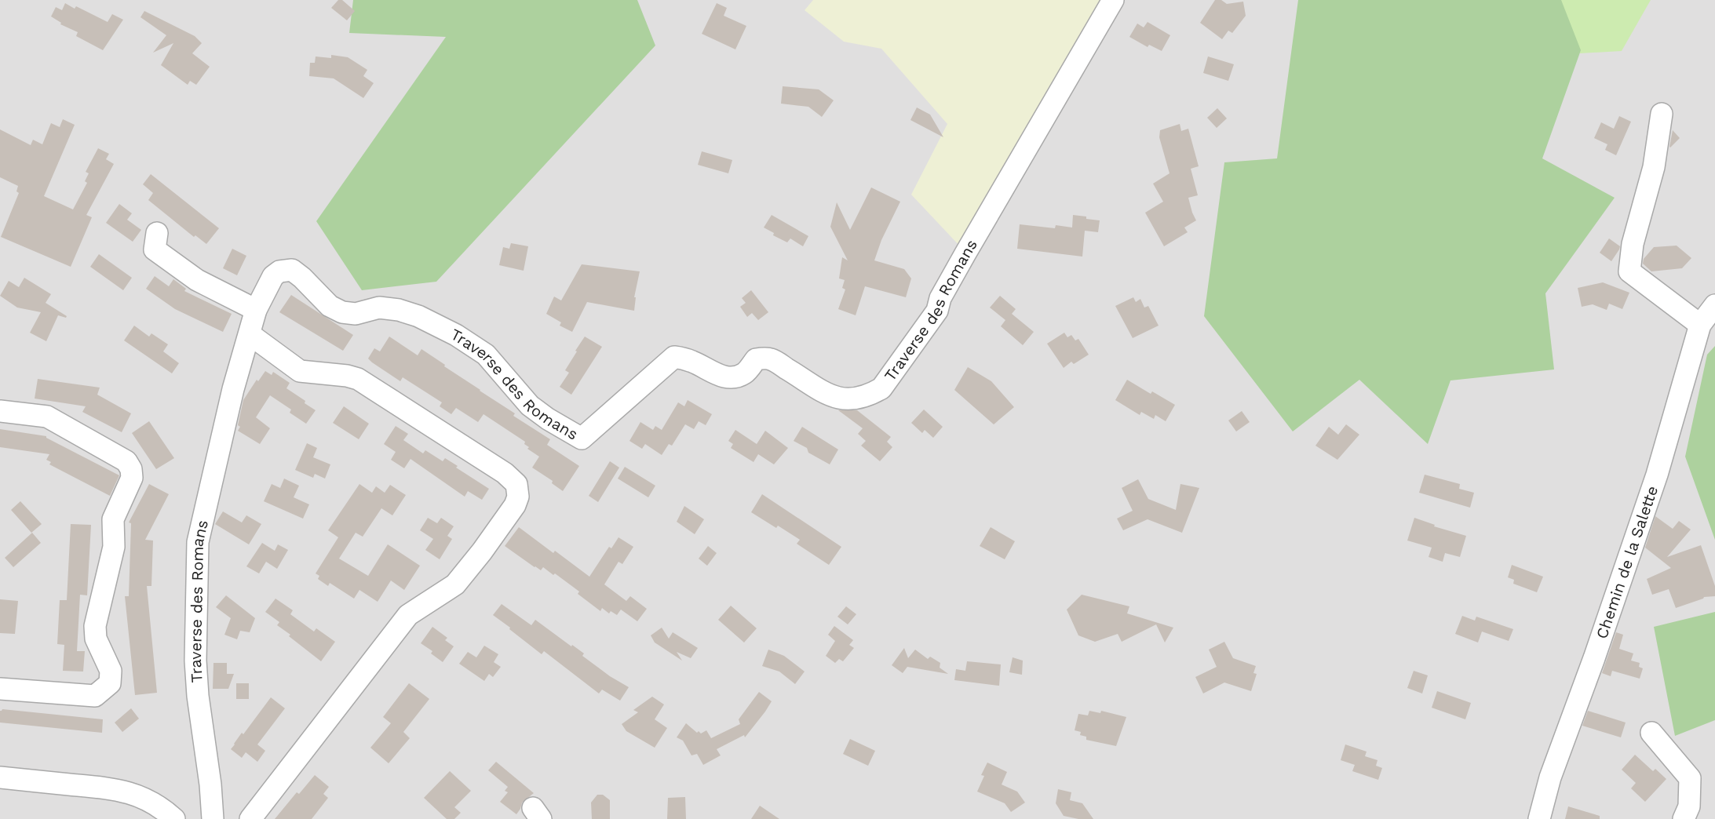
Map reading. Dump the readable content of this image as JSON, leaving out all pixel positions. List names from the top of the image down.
{
  "streets": {
    "street": ["Traverse des Romans", "Chemin de la Salette"]
  }
}
